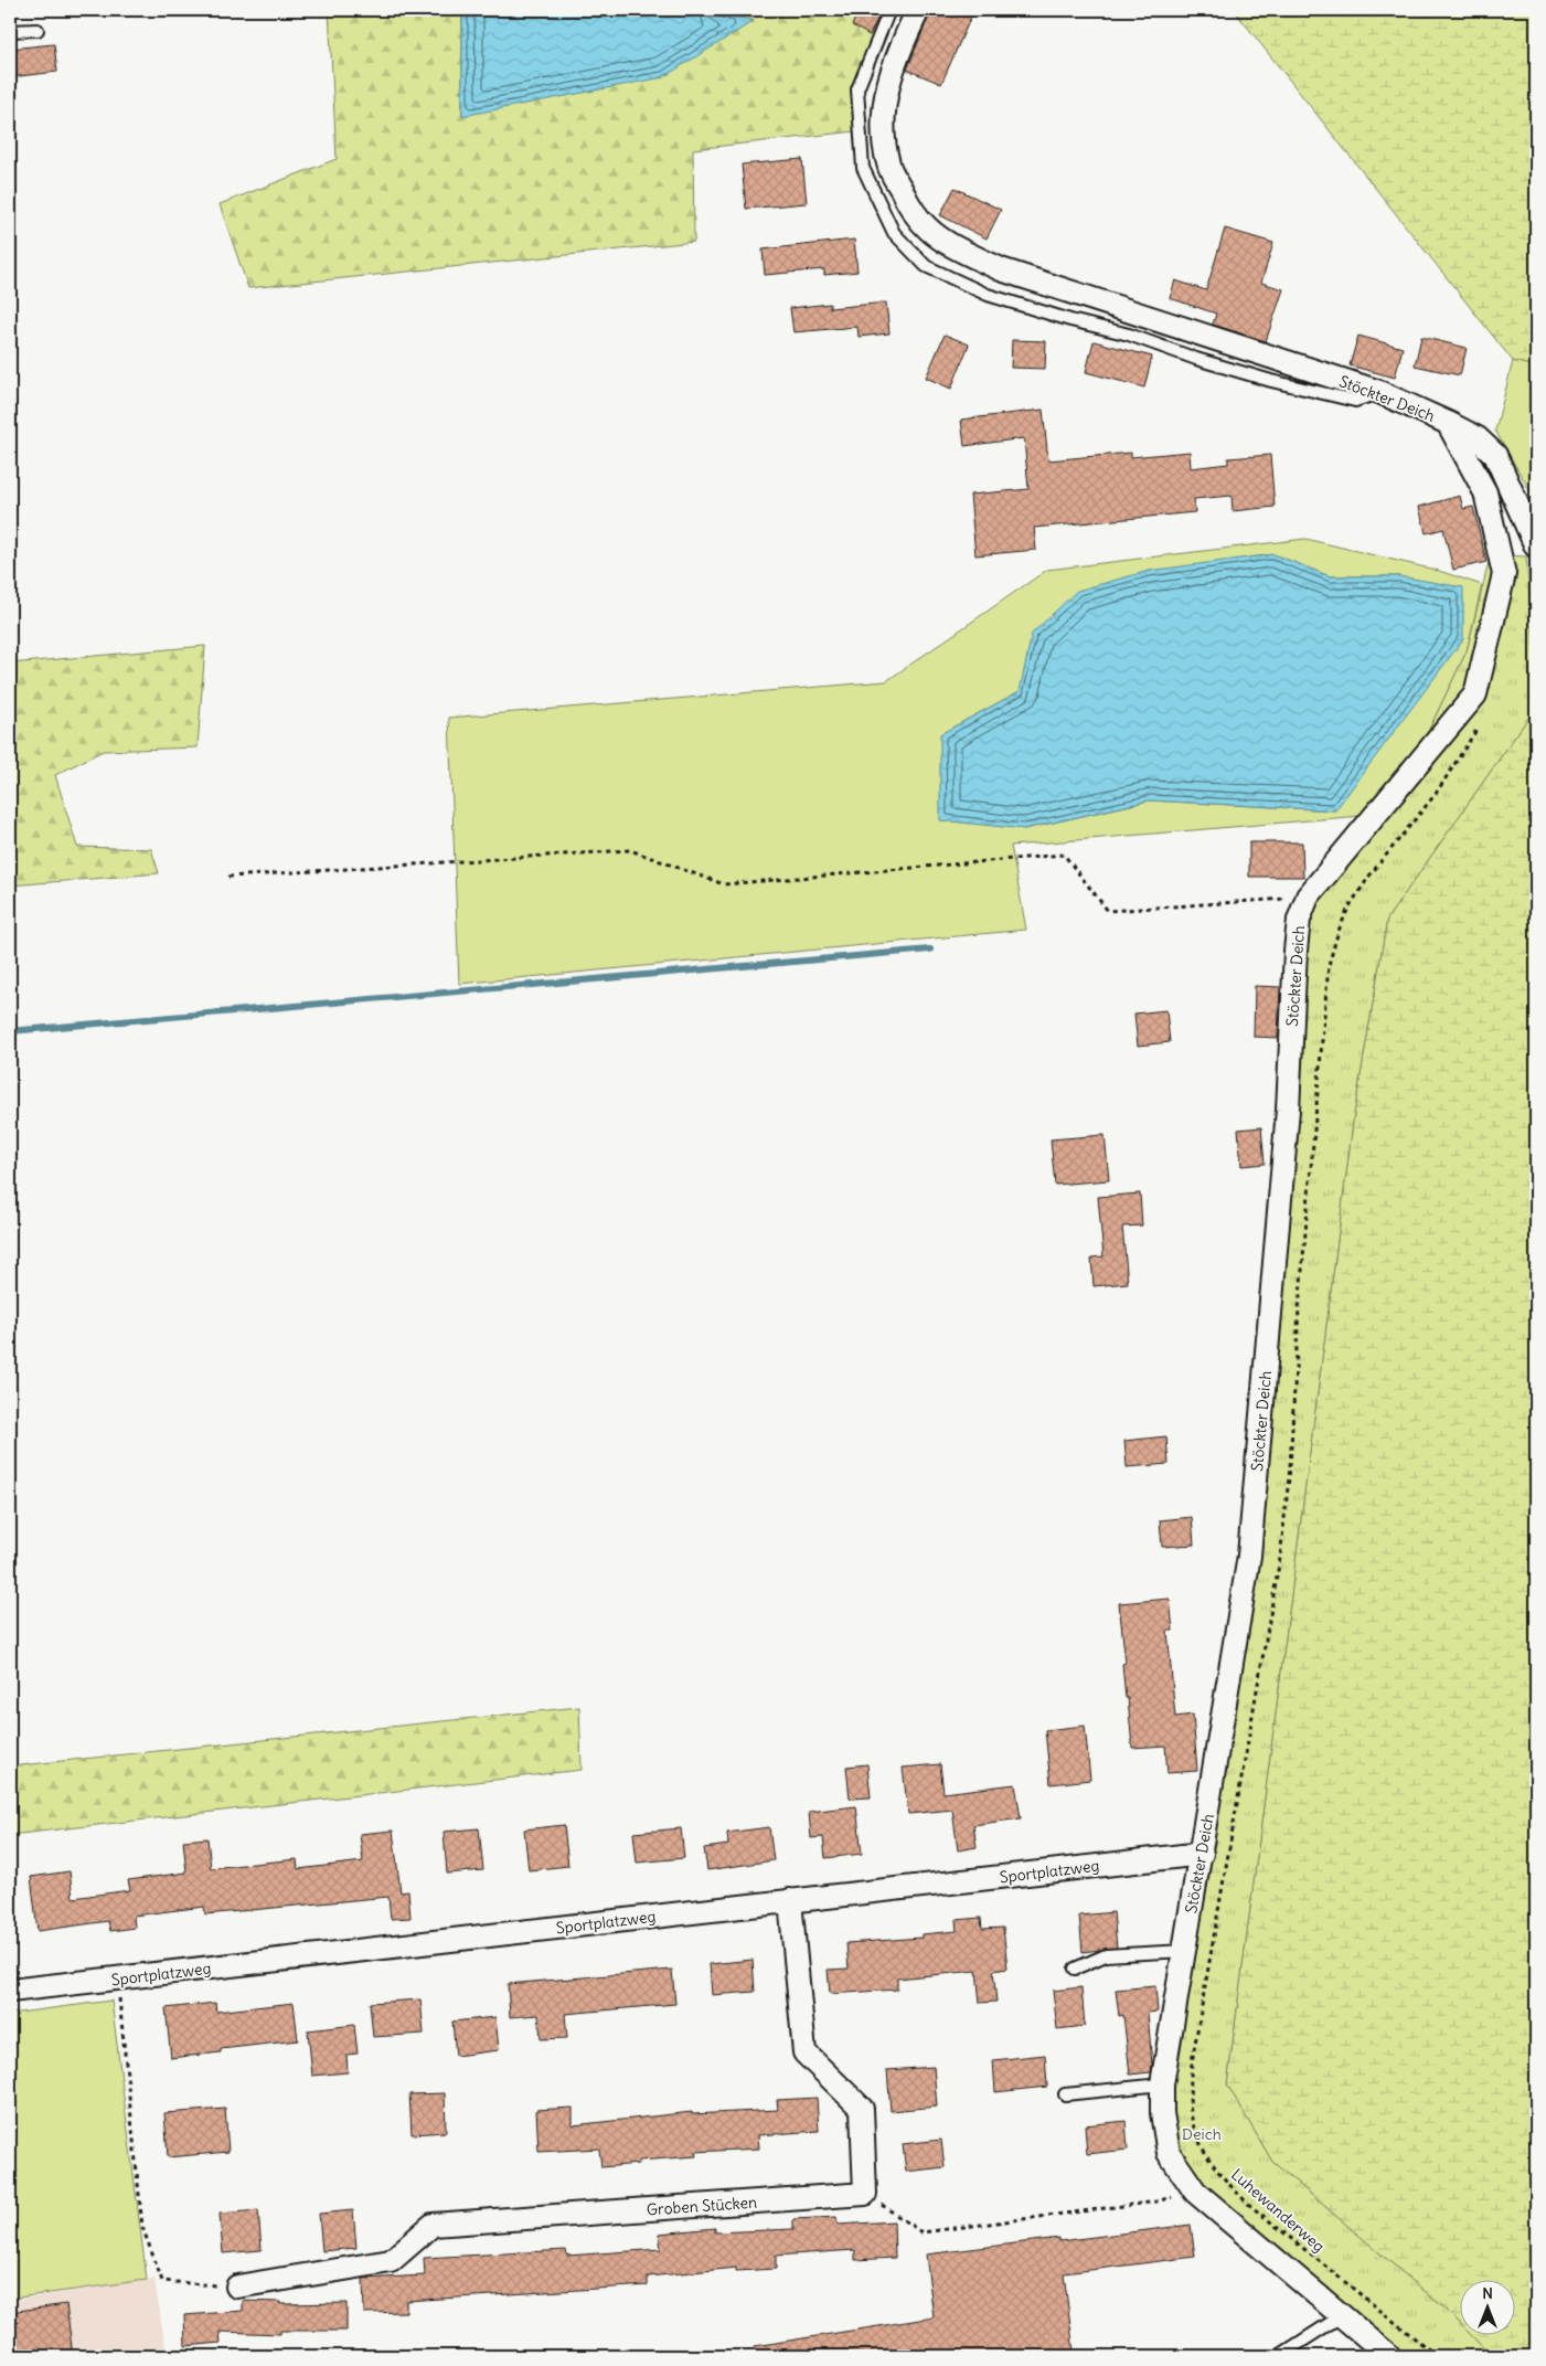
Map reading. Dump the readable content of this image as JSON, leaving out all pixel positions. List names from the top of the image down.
{
  "streets": {
    "street": ["Stöckter Deich", "Sportplatzweg", "Groben Stücken"],
    "path": ["Luhewanderweg"]
  },
  "crossings": [
    ["Stöckter Deich", "Sportplatzweg"]
  ],
  "parks": ["Deich"],
  "north": "top"
}
